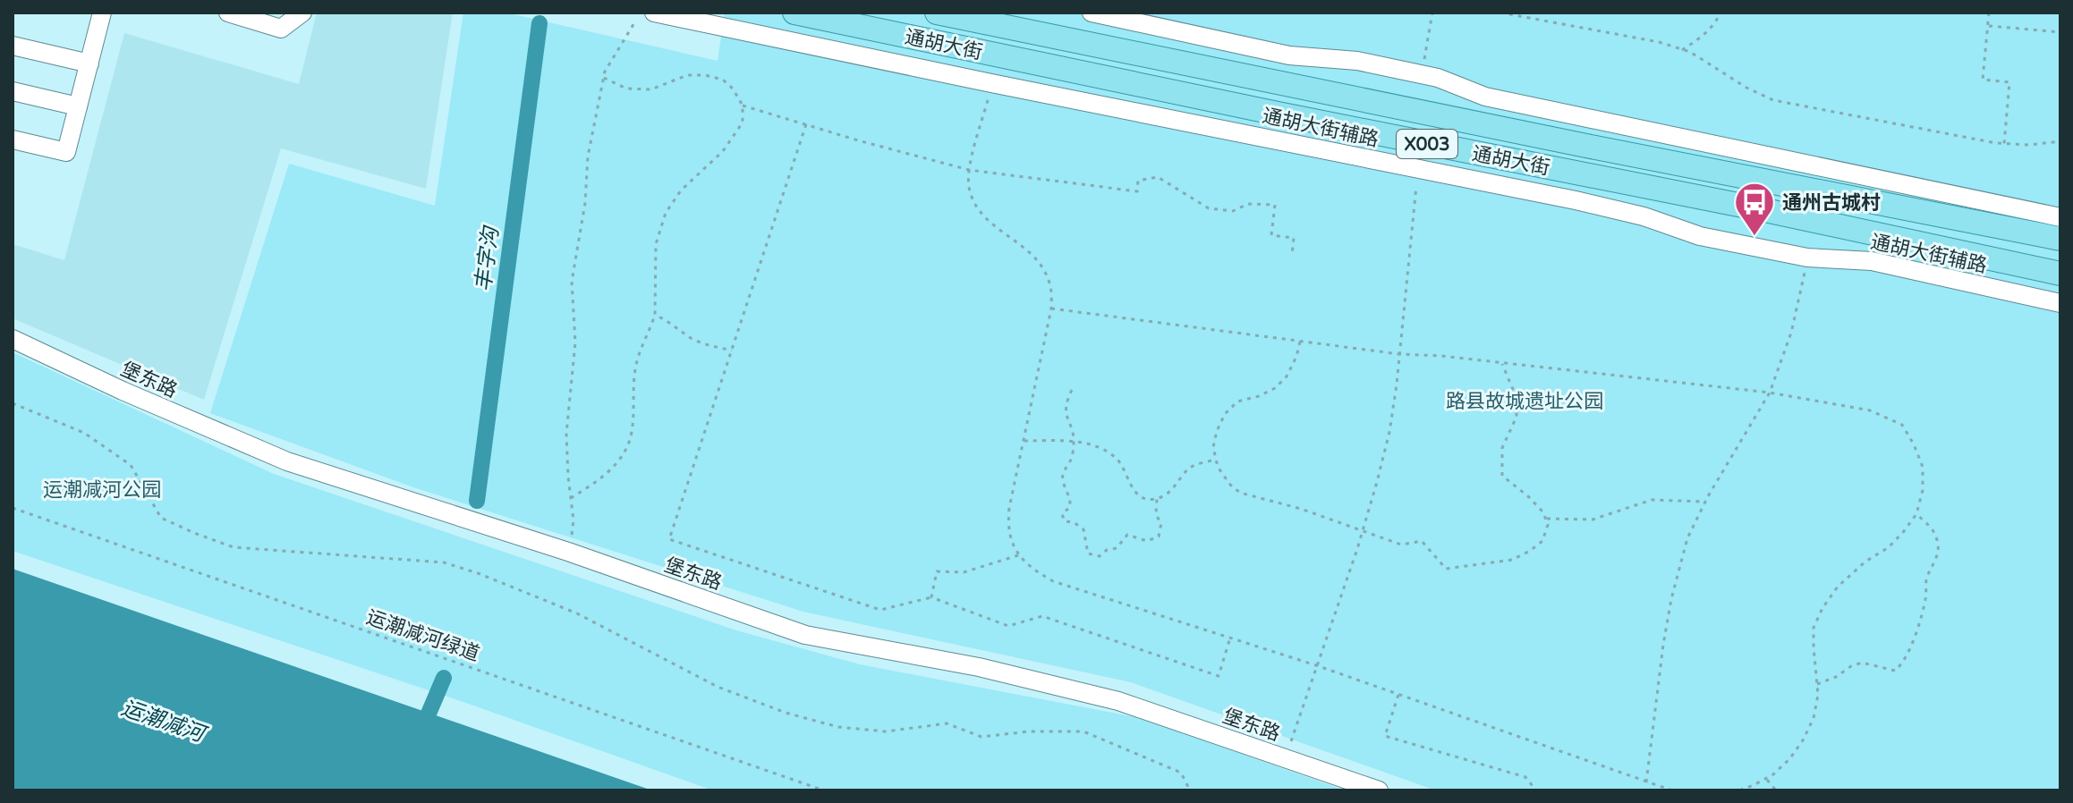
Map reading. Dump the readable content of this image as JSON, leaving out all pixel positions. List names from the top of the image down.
{
  "streets": {
    "main road": ["通胡大街", "X003"],
    "street": ["通胡大街辅路", "堡东路"],
    "path": ["运潮减河绿道"]
  },
  "water": ["丰字沟", "运潮减河"],
  "parks": ["路县故城遗址公园", "运潮减河公园"],
  "places": {
    "bus stop": ["通州古城村"]
  }
}
